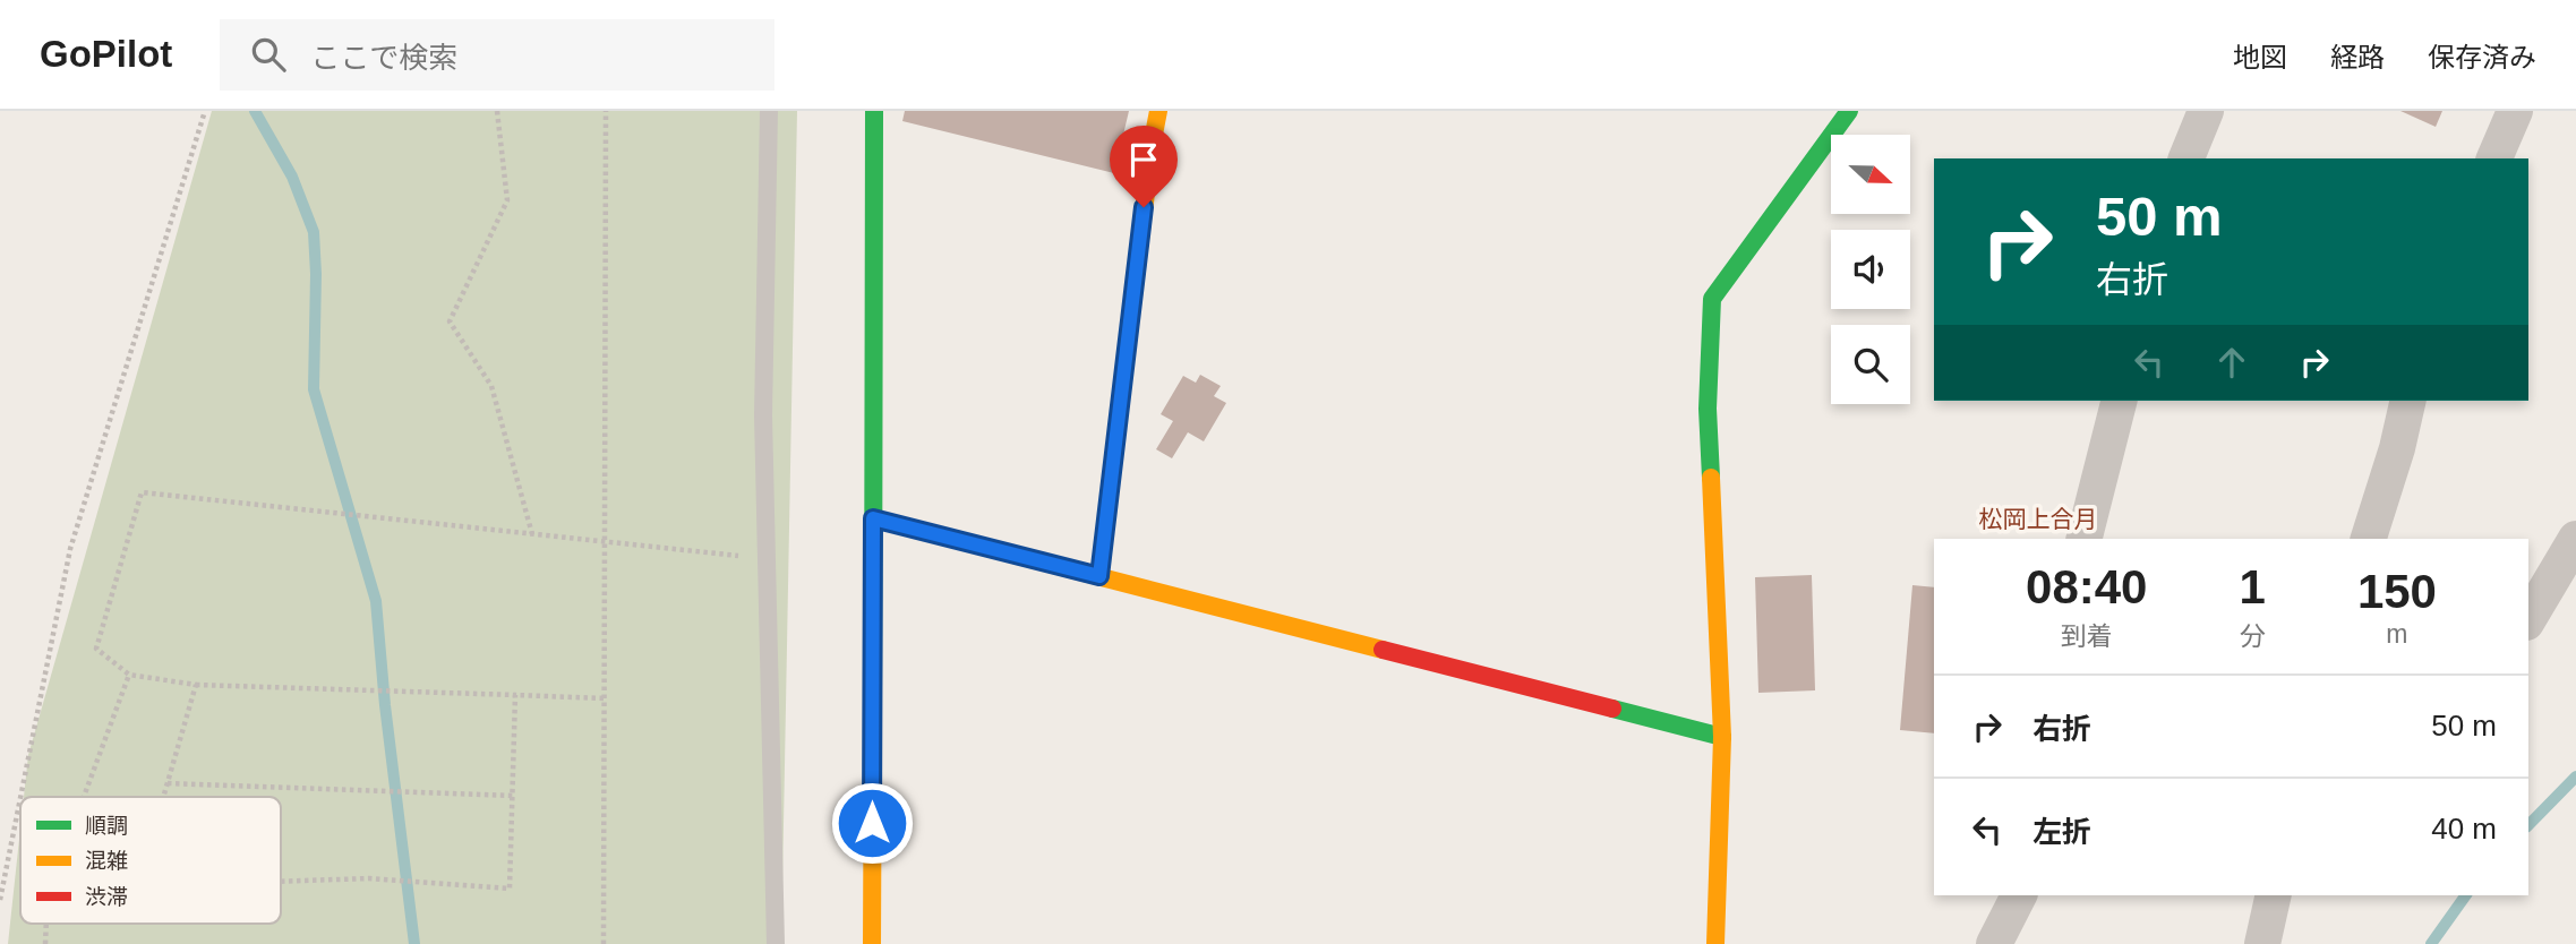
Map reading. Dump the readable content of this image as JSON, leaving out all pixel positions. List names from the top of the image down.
{
  "districts": ["松岡上合月"],
  "legend": ["順調", "混雑", "渋滞"],
  "north": "right",
  "page": {
    "header": "GoPilot",
    "search": "ここで検索",
    "nav": ["地図", "経路", "保存済み"],
    "turn": ["50 m", "右折"],
    "eta": [
      "08:40",
      "到着",
      "1",
      "分",
      "150",
      "m"
    ],
    "list": [
      {
        "name": "右折",
        "value": "50 m"
      },
      {
        "name": "左折",
        "value": "40 m"
      }
    ]
  }
}
